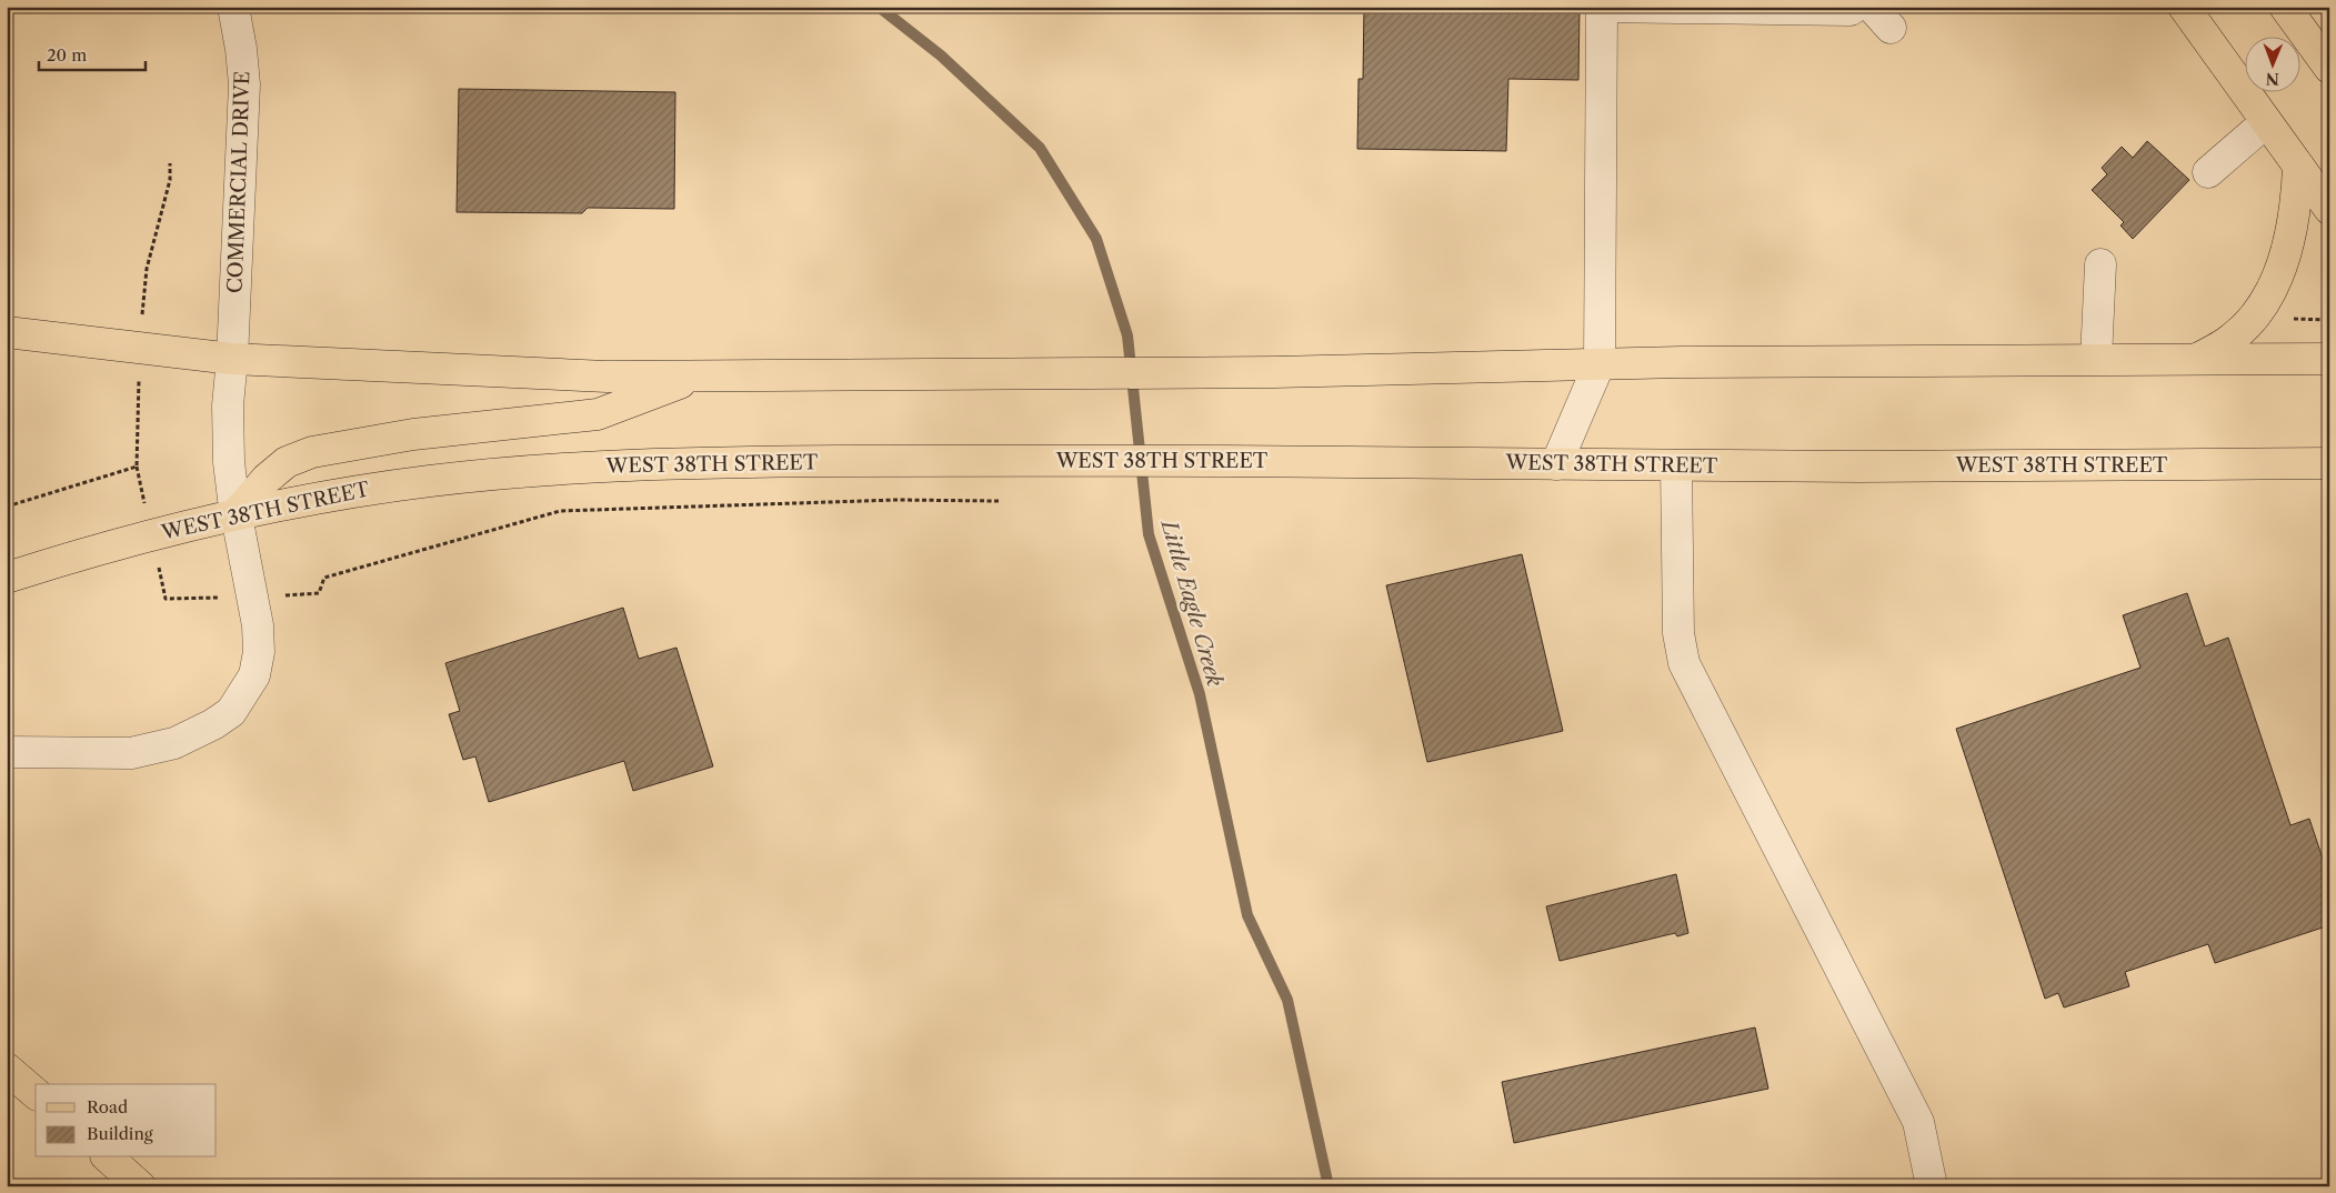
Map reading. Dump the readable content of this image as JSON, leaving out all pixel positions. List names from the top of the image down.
{
  "streets": {
    "main road": ["WEST 38TH STREET"],
    "street": ["COMMERCIAL DRIVE"]
  },
  "crossings": [
    ["COMMERCIAL DRIVE", "WEST 38TH STREET"]
  ],
  "water": ["Little Eagle Creek"],
  "legend": ["Road", "Building"],
  "scale_bar": "20 m",
  "north": "bottom"
}
